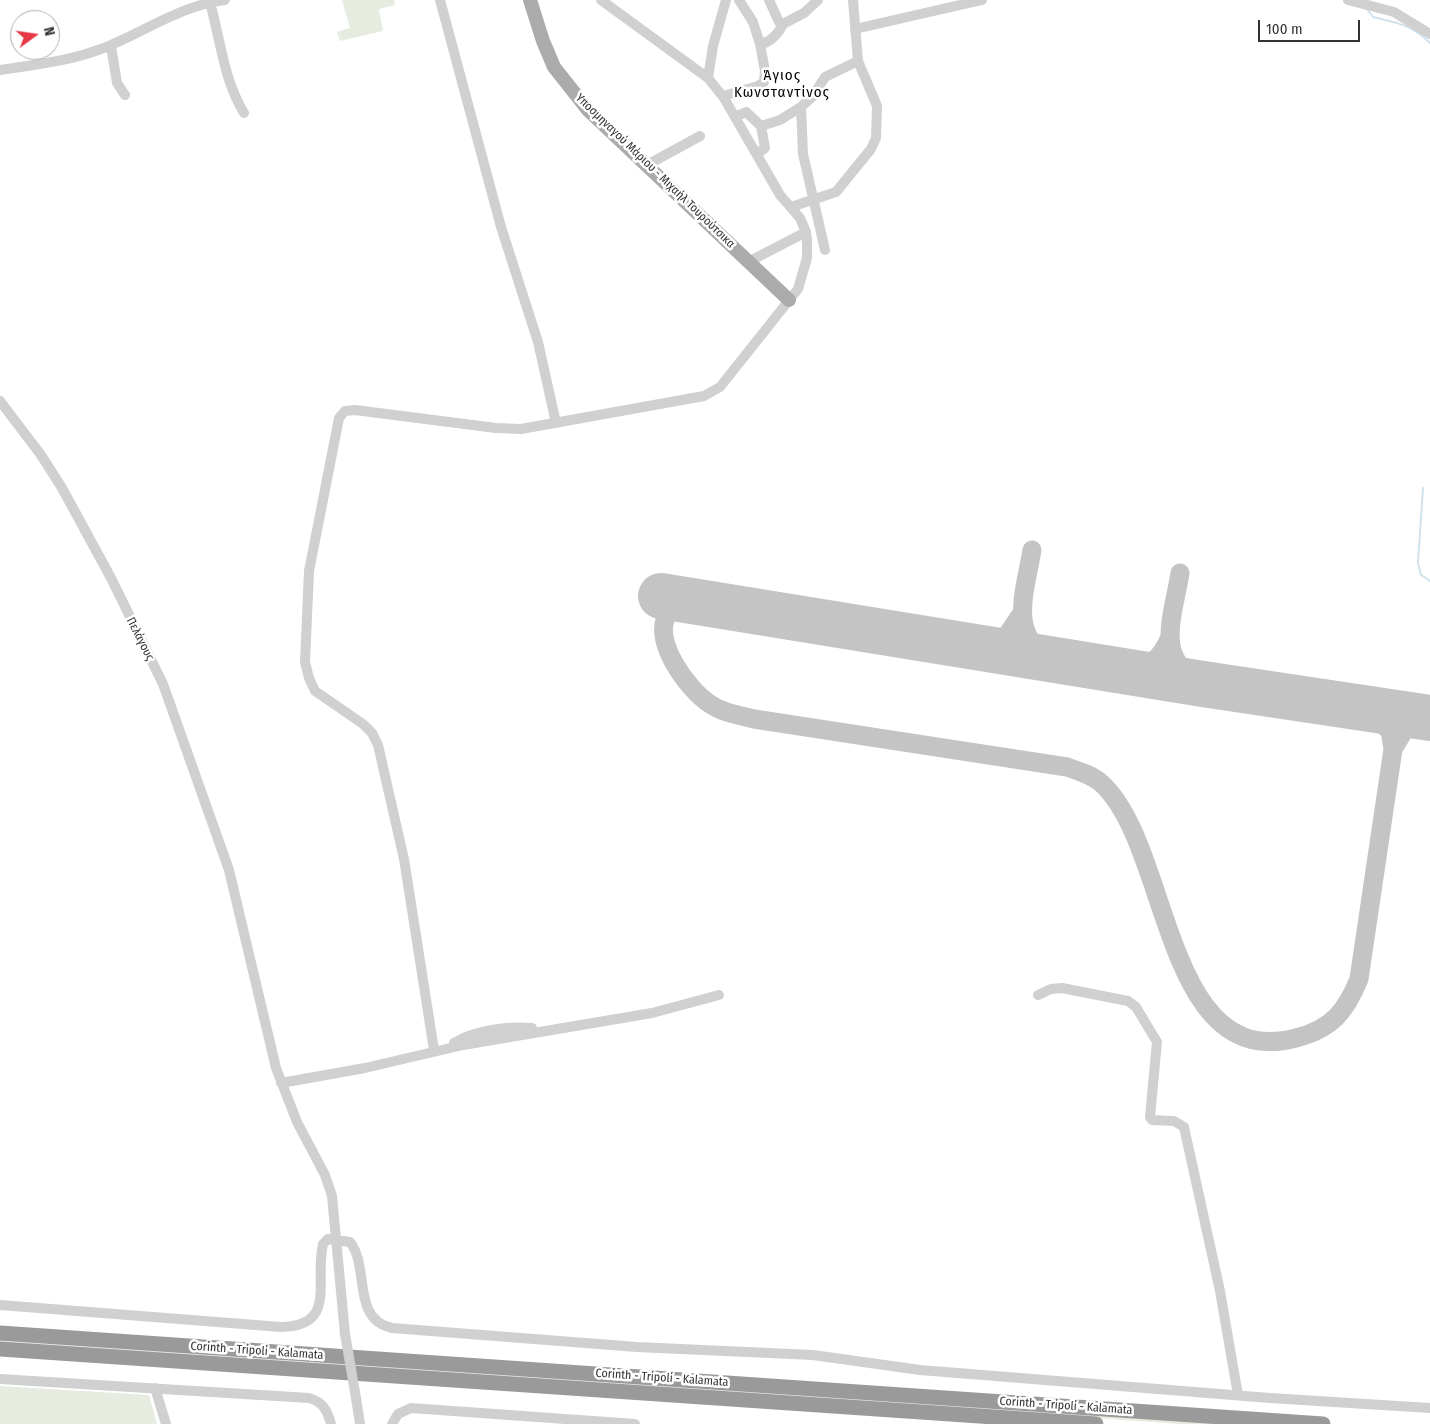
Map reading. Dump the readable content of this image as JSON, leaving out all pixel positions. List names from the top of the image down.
{
  "streets": {
    "highway": ["Corinth - Tripoli - Kalamata"],
    "main road": ["Υποσμηναγού Μάριου - Μιχαήλ Τουρούτσικα"],
    "street": ["Πελάγους"]
  },
  "districts": ["Άγιος Κωνσταντίνος"],
  "scale_bar": "100 m",
  "north": "right"
}
